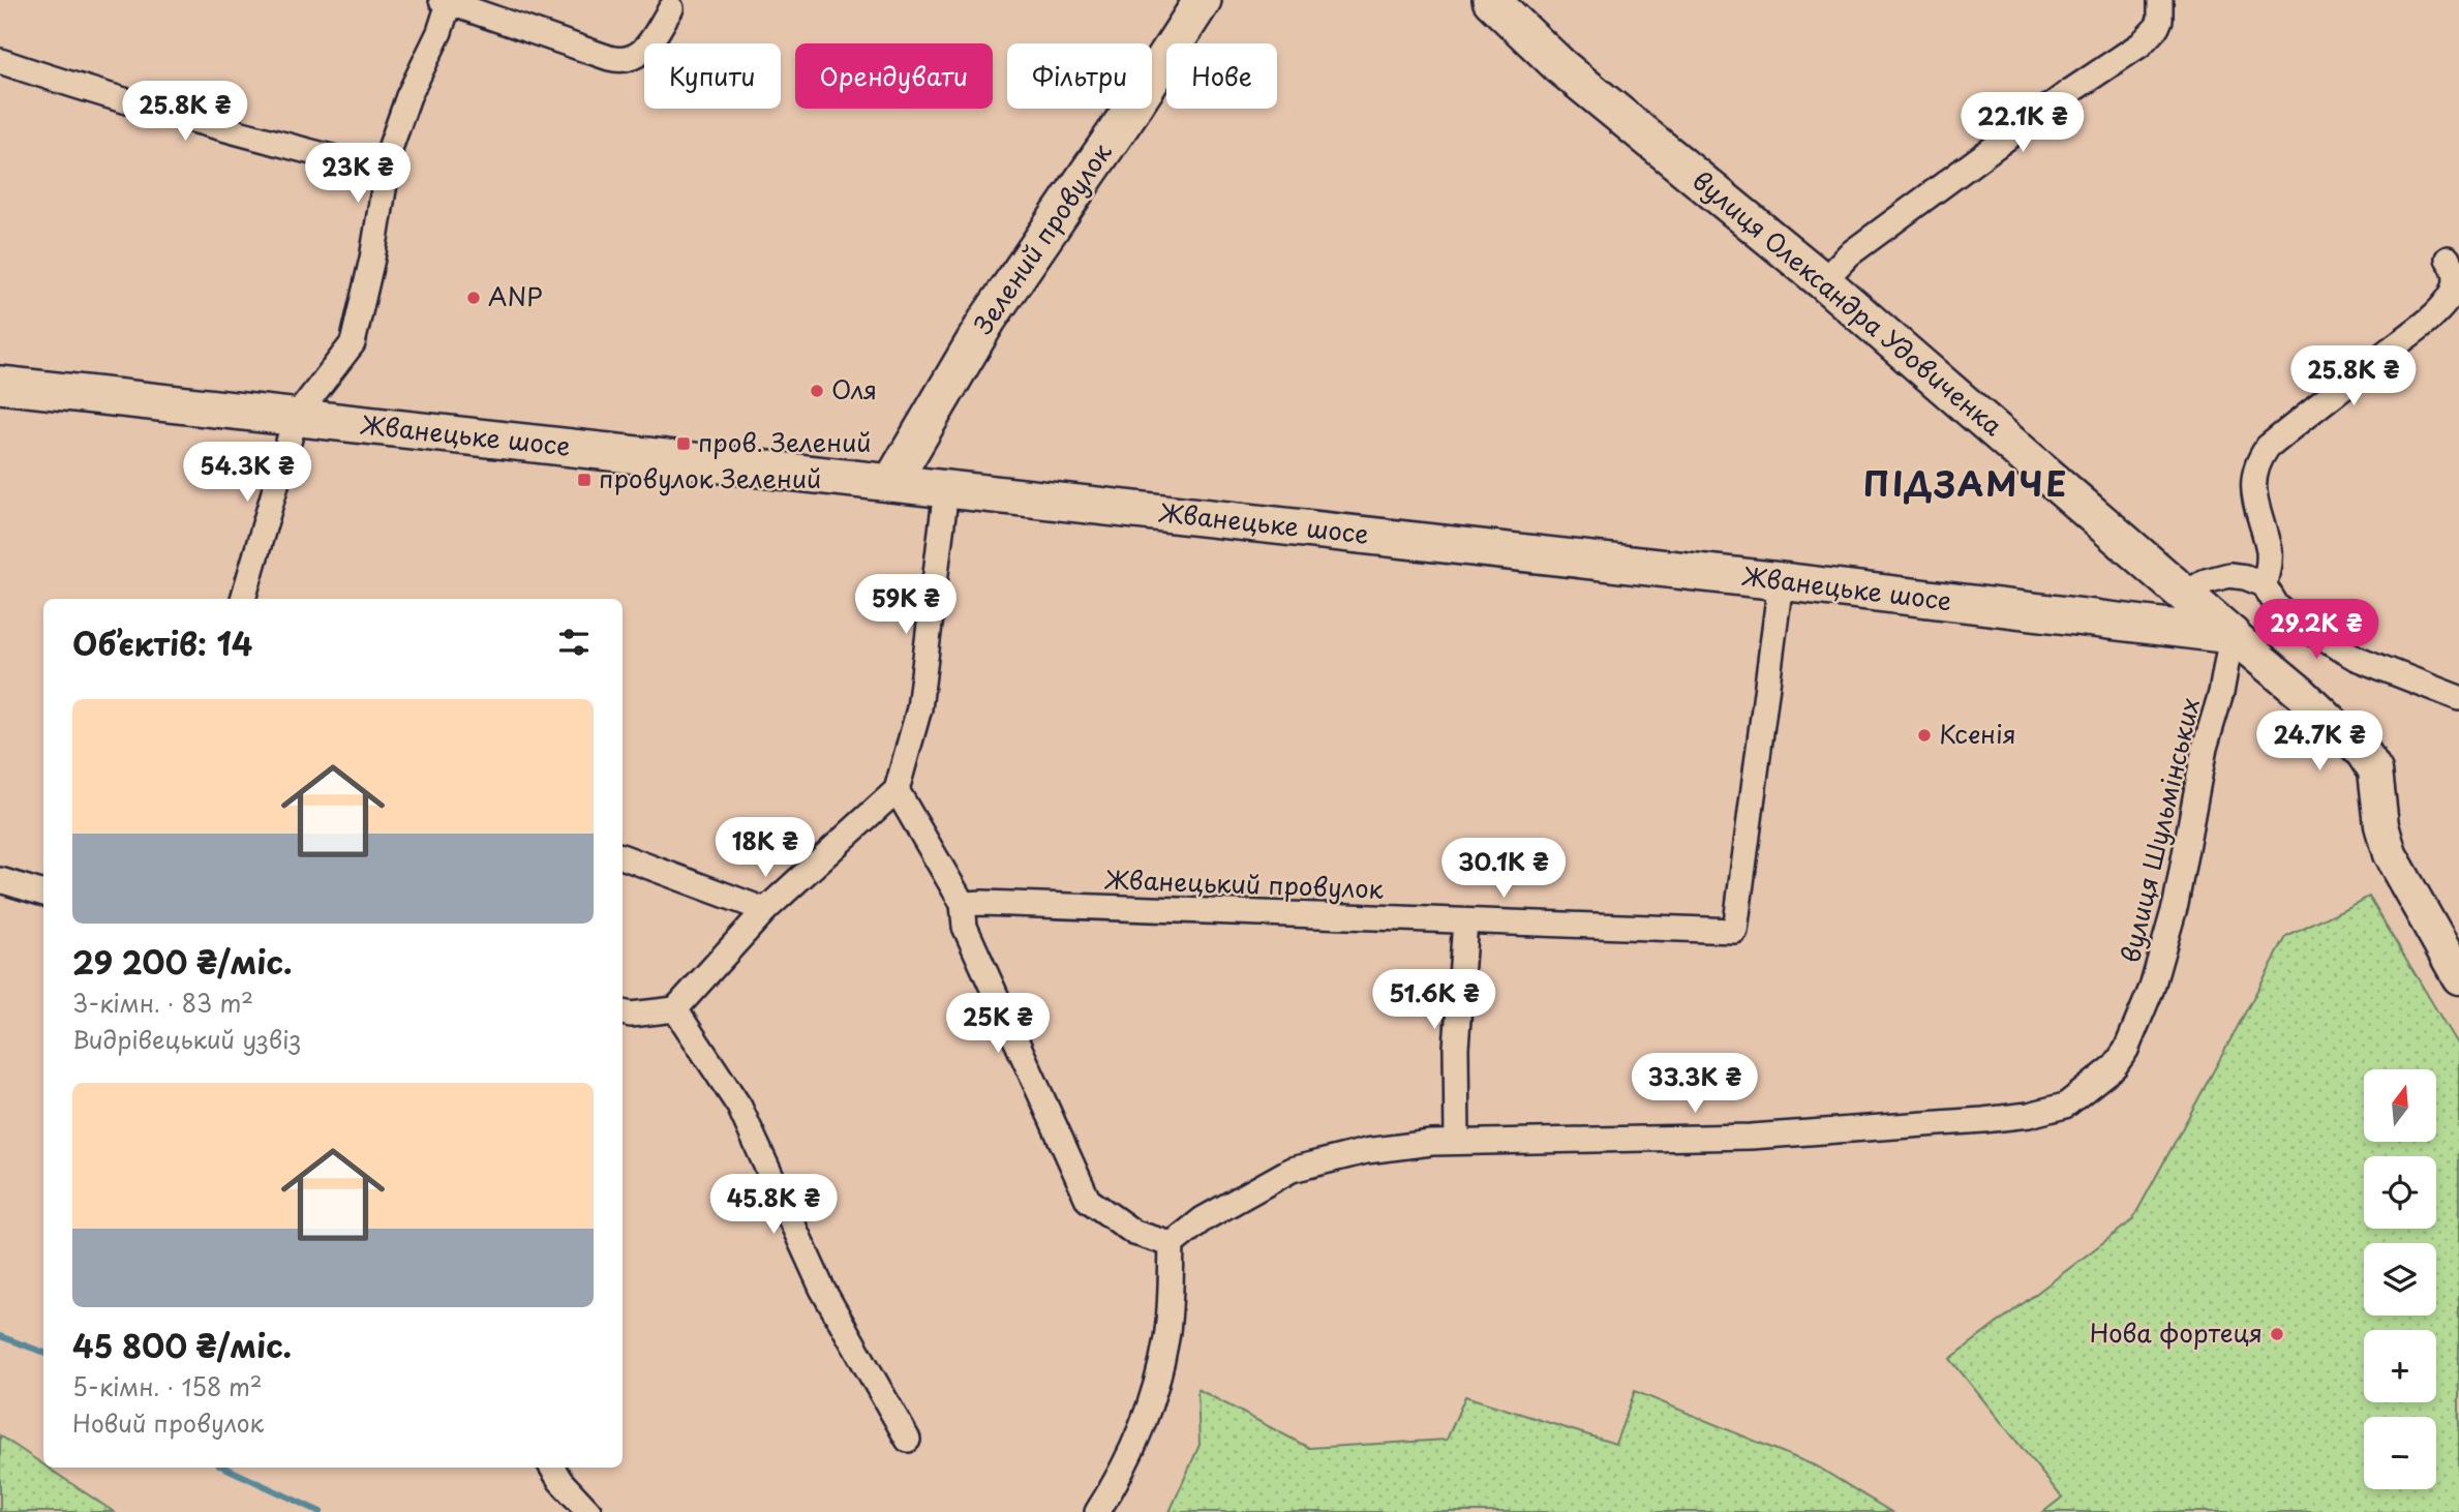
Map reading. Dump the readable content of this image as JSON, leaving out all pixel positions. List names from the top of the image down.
{
  "streets": {
    "main road": ["Зелений провулок", "вулиця Олександра Удовиченка", "Жванецьке шосе"],
    "street": ["вулиця Шульмінських", "Жванецький провулок"]
  },
  "crossings": [
    ["Зелений провулок", "Жванецьке шосе"],
    ["вулиця Олександра Удовиченка", "Жванецьке шосе"],
    ["вулиця Олександра Удовиченка", "вулиця Шульмінських"],
    ["Жванецьке шосе", "вулиця Шульмінських"],
    ["Жванецьке шосе", "Жванецький провулок"]
  ],
  "districts": ["ПІДЗАМЧЕ"],
  "places": {
    "other": [
      "ANP",
      "Оля",
      "Ксенія",
      "Нова фортеця"
    ],
    "transit": ["пров. Зелений", "провулок Зелений"]
  },
  "north": "top",
  "page": {
    "chip": [
      "Купити",
      "Орендувати",
      "Фільтри",
      "Нове"
    ],
    "price": [
      "25.8K ₴",
      "22.1K ₴",
      "23K ₴",
      "25.8K ₴",
      "54.3K ₴",
      "59K ₴",
      "29.2K ₴",
      "24.7K ₴",
      "18K ₴",
      "30.1K ₴",
      "51.6K ₴",
      "25K ₴",
      "33.3K ₴",
      "45.8K ₴"
    ],
    "heading": "Об’єктів: 14",
    "list": [
      {
        "name": "29 200 ₴/міс.",
        "note": "3-кімн. · 83 m² · Видрівецький узвіз"
      },
      {
        "name": "45 800 ₴/міс.",
        "note": "5-кімн. · 158 m² · Новий провулок"
      }
    ],
    "map_buttons": ["+", "−"]
  }
}
